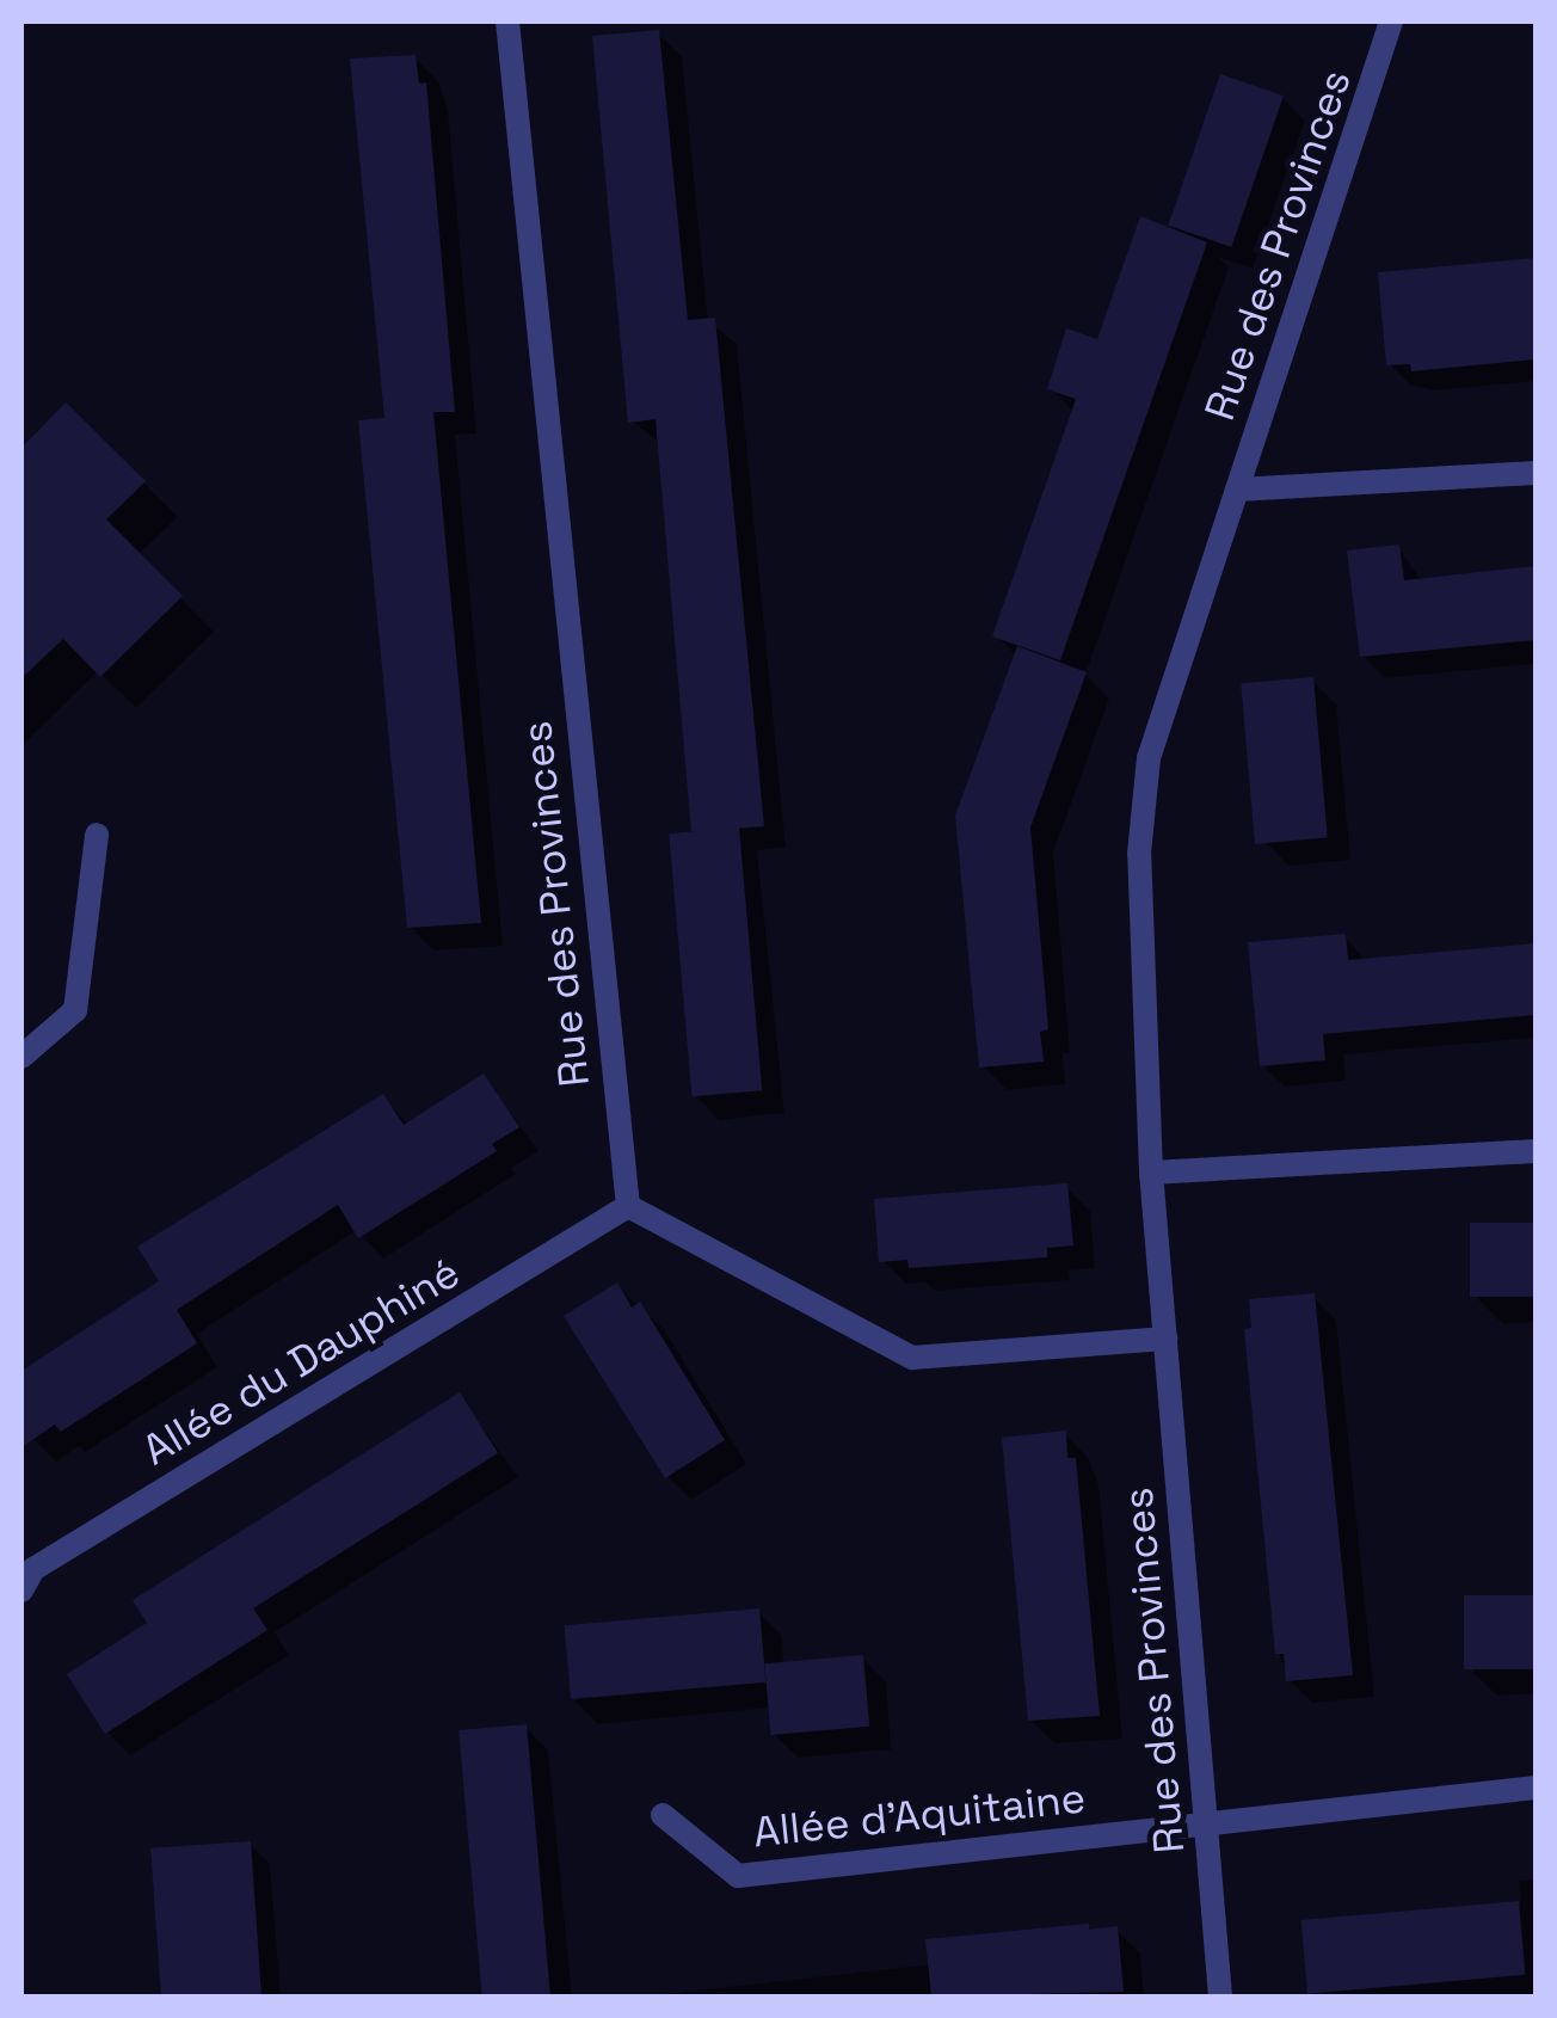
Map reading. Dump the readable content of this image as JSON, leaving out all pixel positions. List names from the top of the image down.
{
  "streets": {
    "street": ["Rue des Provinces", "Allée du Dauphiné", "Allée d'Aquitaine"]
  },
  "crossings": [
    ["Rue des Provinces", "Allée du Dauphiné"],
    ["Rue des Provinces", "Allée d'Aquitaine"]
  ]
}
